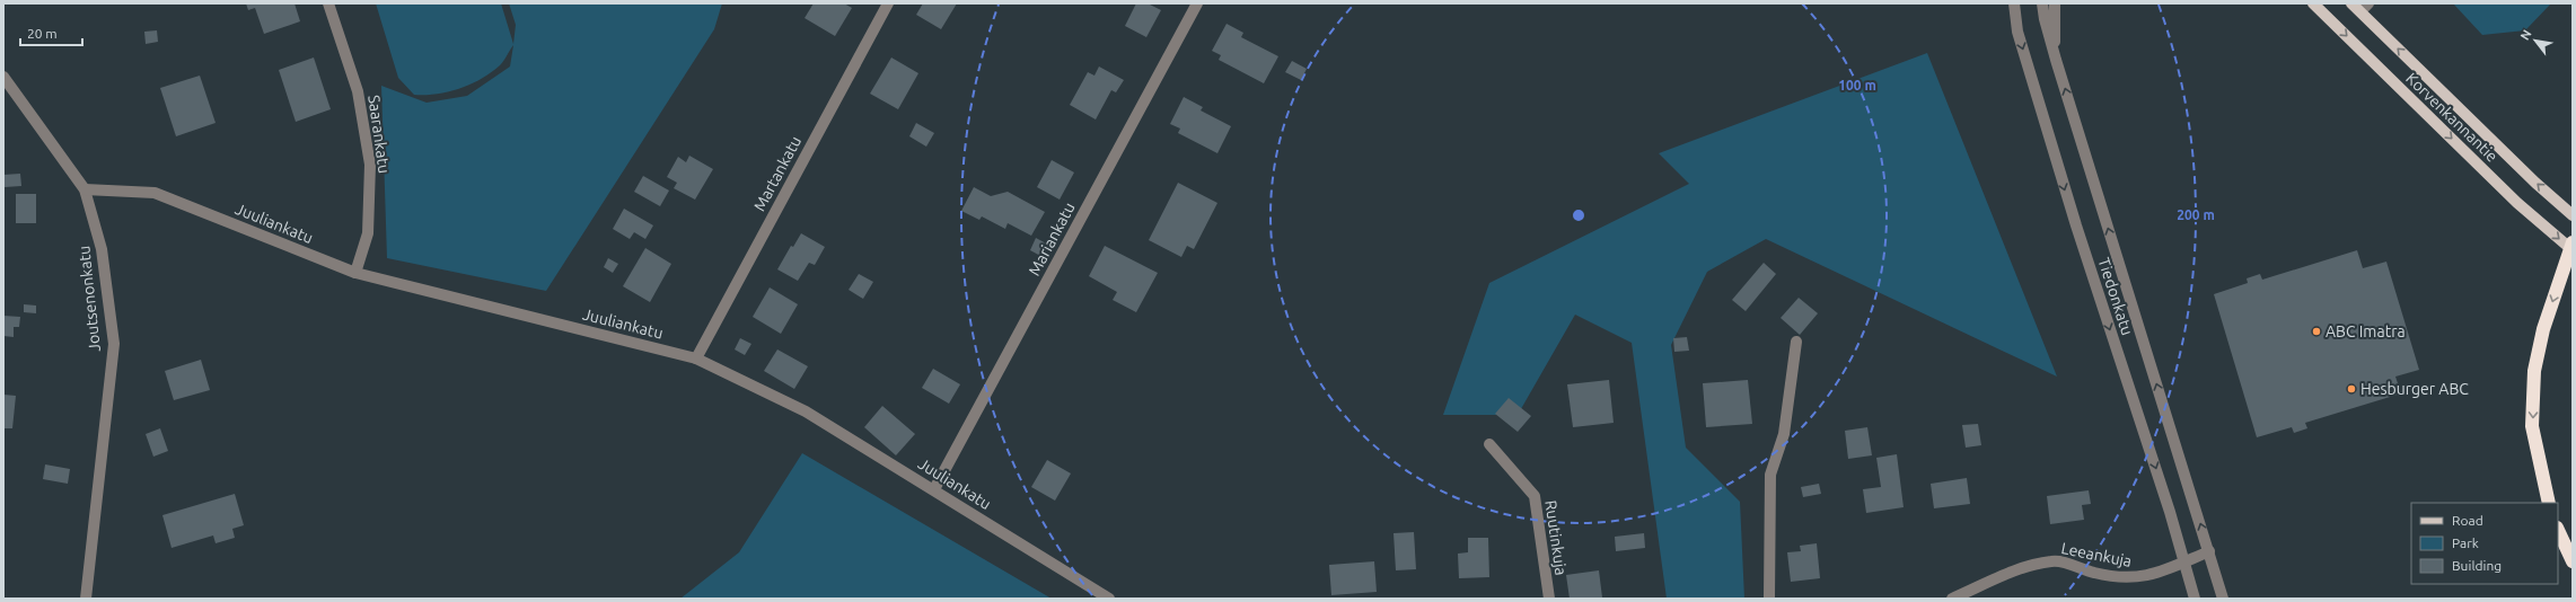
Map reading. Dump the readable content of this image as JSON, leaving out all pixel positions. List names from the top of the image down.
{
  "streets": {
    "main road": ["Korvenkannantie"],
    "street": [
      "Saarankatu",
      "Martankatu",
      "Juuliankatu",
      "Mariankatu",
      "Tiedonkatu",
      "Joutsenonkatu",
      "Ruutinkuja",
      "Leeankuja"
    ]
  },
  "crossings": [
    ["Saarankatu", "Juuliankatu"],
    ["Martankatu", "Juuliankatu"],
    ["Juuliankatu", "Mariankatu"],
    ["Juuliankatu", "Joutsenonkatu"],
    ["Tiedonkatu", "Leeankuja"]
  ],
  "places": ["ABC Imatra", "Hesburger ABC"],
  "legend": ["Road", "Park", "Building"],
  "scale_bar": "20 m",
  "north": "top left",
  "rings": ["100 m", "200 m"]
}
